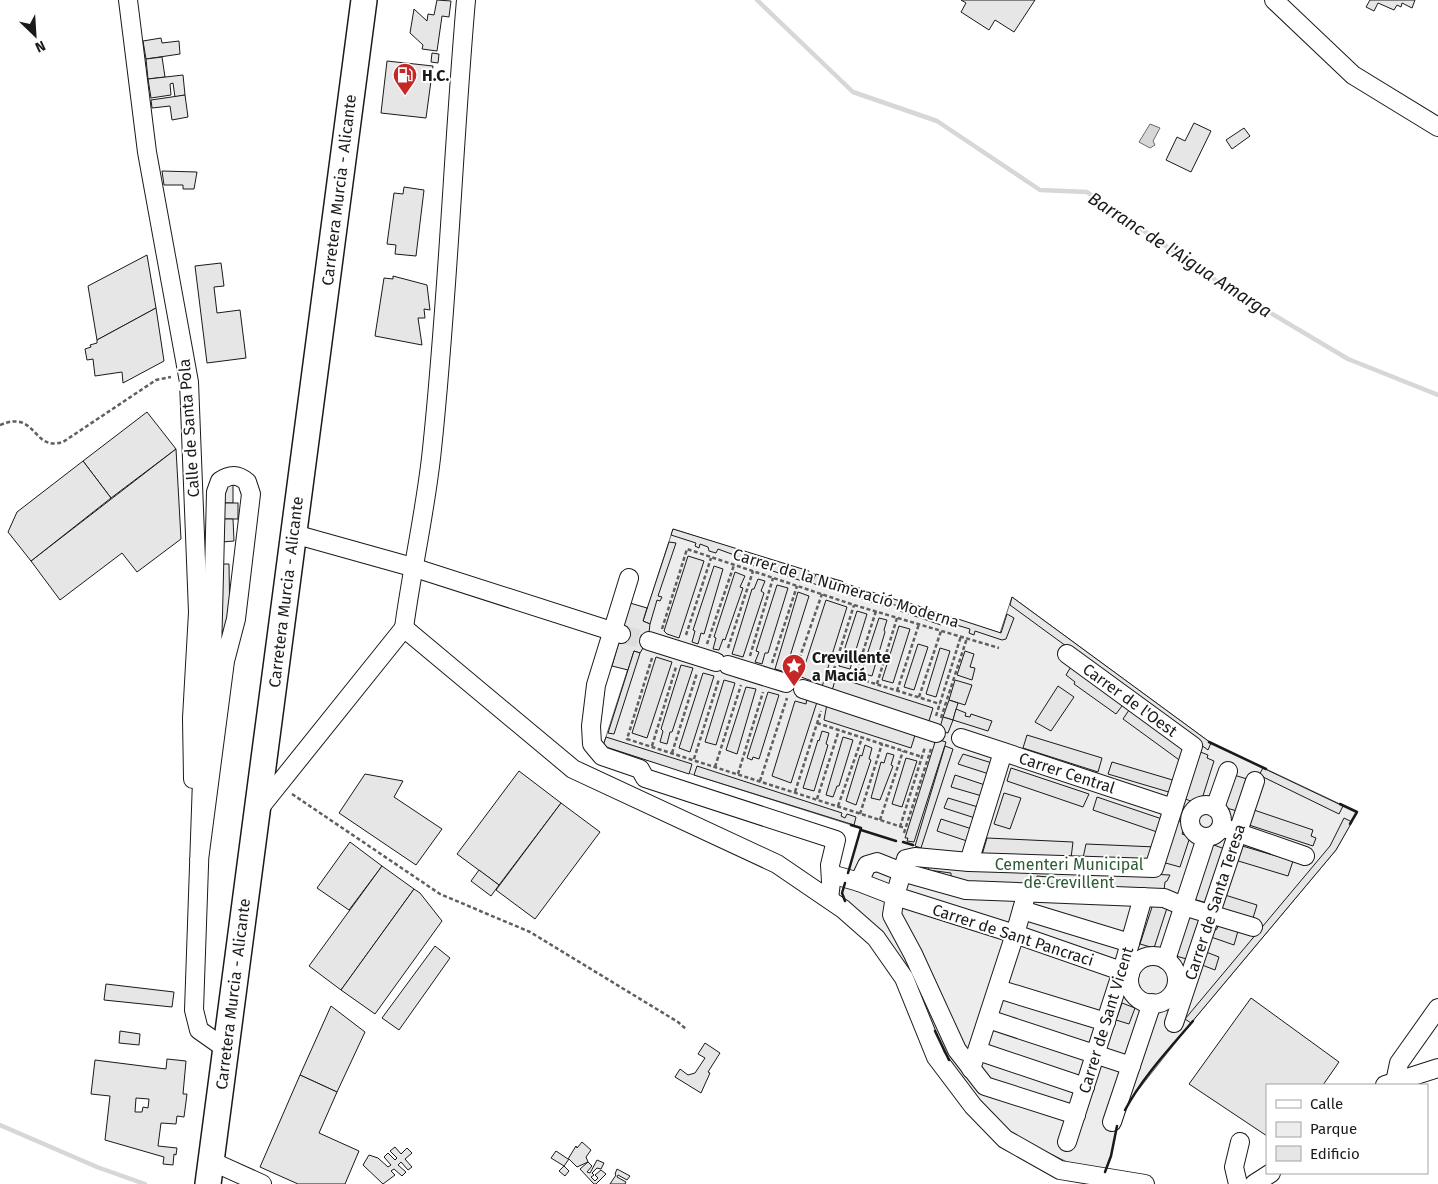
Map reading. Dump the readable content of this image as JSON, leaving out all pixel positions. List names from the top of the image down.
{
  "streets": {
    "highway": ["Carretera Murcia - Alicante"],
    "street": [
      "Calle de Santa Pola",
      "Carrer de l'Oest",
      "Carrer Central",
      "Carrer de Santa Teresa",
      "Carrer de Sant Pancraci",
      "Carrer de Sant Vicent"
    ],
    "path": ["Carrer de la Numeració Moderna"]
  },
  "crossings": [
    ["Carrer de l'Oest", "Carrer Central"],
    ["Carrer de Santa Teresa", "Carrer de Sant Pancraci"],
    ["Carrer de Santa Teresa", "Carrer de Sant Vicent"],
    ["Carrer de Sant Pancraci", "Carrer de Sant Vicent"]
  ],
  "water": ["Barranc de l'Aigua Amarga"],
  "parks": ["Cementeri Municipal de Crevillent"],
  "places": {
    "fuel station": ["H.C."],
    "place": ["Crevillente a Maciá"]
  },
  "legend": ["Calle", "Parque", "Edificio"],
  "north": "bottom right"
}
